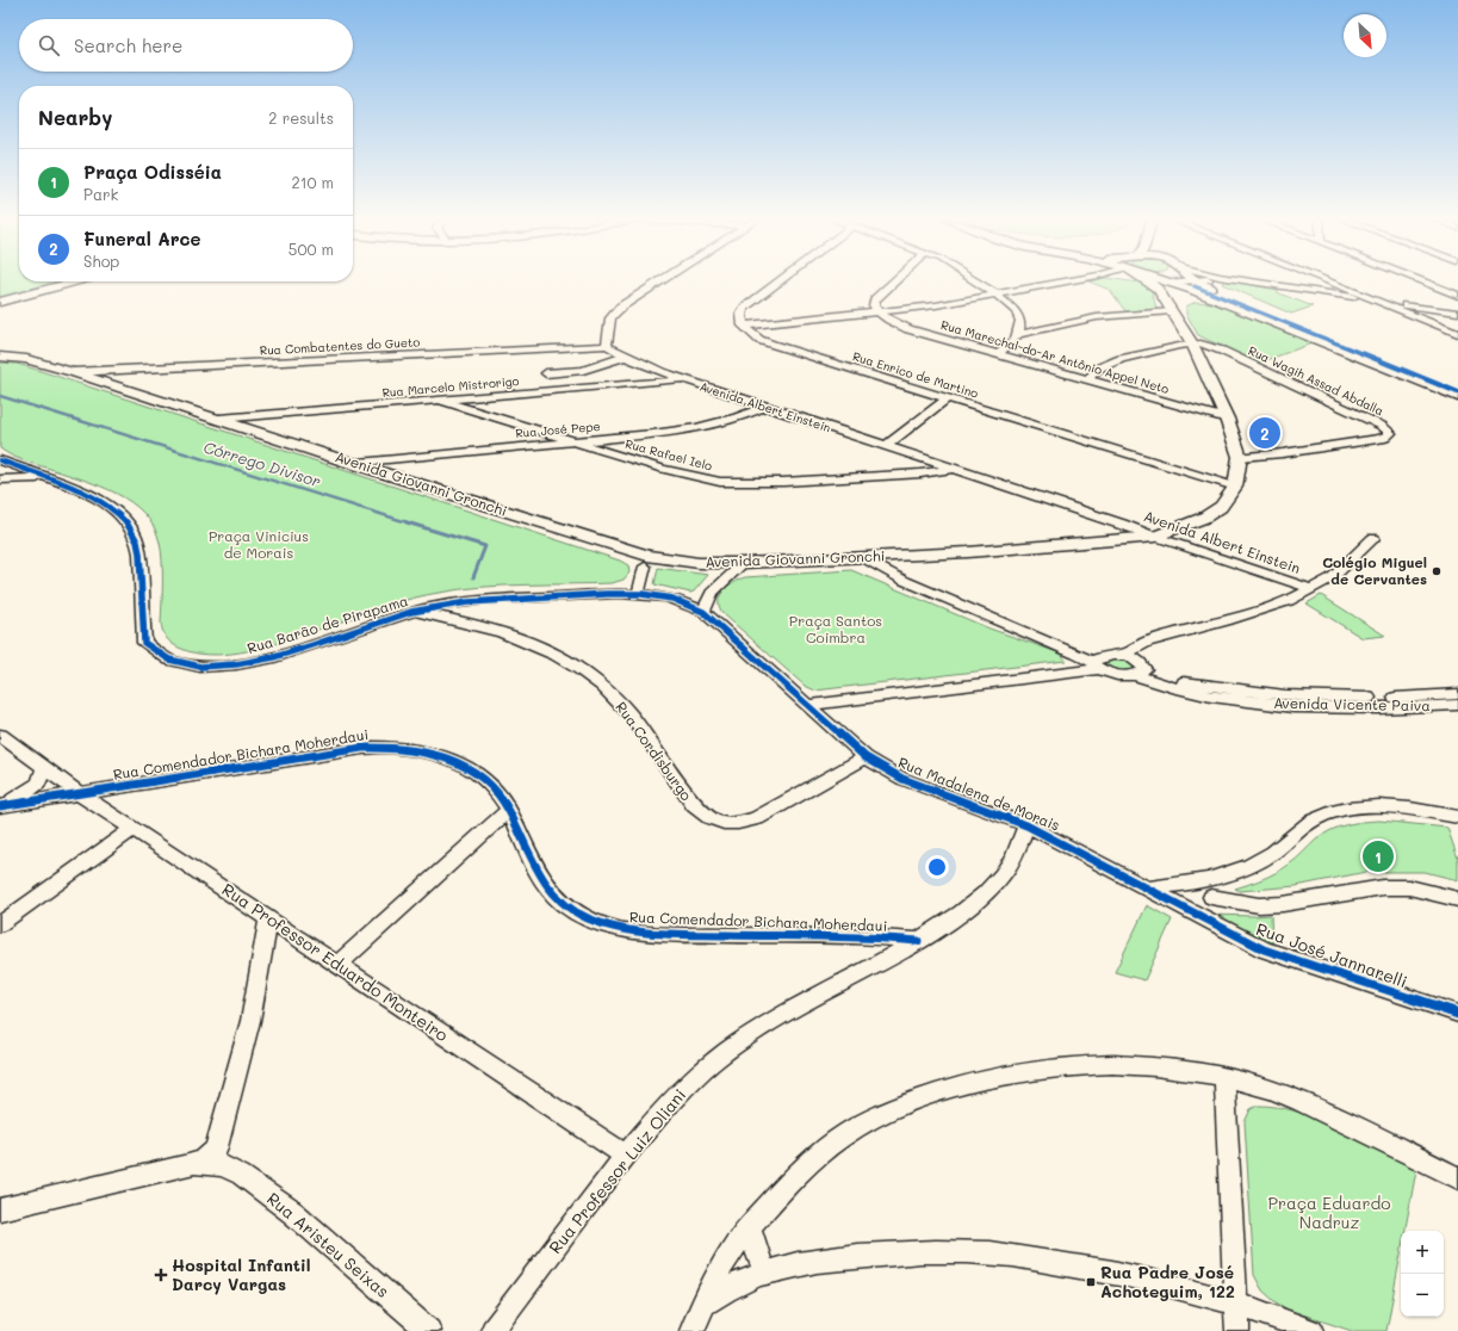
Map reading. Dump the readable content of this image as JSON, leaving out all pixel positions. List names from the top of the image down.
{
  "streets": {
    "main road": ["Avenida Giovanni Gronchi"],
    "street": [
      "Rua Combatentes do Gueto",
      "Rua Marechal-do-Ar Antônio Appel Neto",
      "Rua Enrico de Martino",
      "Rua Wagih Assad Abdalla",
      "Rua Marcelo Mistrorigo",
      "Avenida Albert Einstein",
      "Rua José Pepe",
      "Rua Rafael Ielo",
      "Rua Barão de Pirapama",
      "Avenida Vicente Paiva",
      "Rua Cordisburgo",
      "Rua Comendador Bichara Moherdaui",
      "Rua Madalena de Morais",
      "Rua José Jannarelli",
      "Rua Professor Eduardo Monteiro",
      "Rua Professor Luiz Oliani",
      "Rua Aristeu Seixas"
    ]
  },
  "crossings": [
    ["Rua Combatentes do Gueto", "Avenida Albert Einstein"],
    ["Rua Combatentes do Gueto", "Avenida Giovanni Gronchi"],
    ["Rua Marechal-do-Ar Antônio Appel Neto", "Avenida Giovanni Gronchi"],
    ["Rua Enrico de Martino", "Avenida Giovanni Gronchi"],
    ["Rua Wagih Assad Abdalla", "Avenida Giovanni Gronchi"],
    ["Rua Marcelo Mistrorigo", "Avenida Albert Einstein"],
    ["Rua Marcelo Mistrorigo", "Rua Rafael Ielo"],
    ["Rua Marcelo Mistrorigo", "Avenida Giovanni Gronchi"],
    ["Avenida Albert Einstein", "Rua José Pepe"],
    ["Avenida Albert Einstein", "Rua Rafael Ielo"],
    ["Avenida Albert Einstein", "Avenida Giovanni Gronchi"],
    ["Rua José Pepe", "Rua Rafael Ielo"],
    ["Rua José Pepe", "Avenida Giovanni Gronchi"],
    ["Rua Barão de Pirapama", "Rua Cordisburgo"],
    ["Rua Barão de Pirapama", "Rua Madalena de Morais"],
    ["Rua Cordisburgo", "Rua Madalena de Morais"],
    ["Rua Comendador Bichara Moherdaui", "Rua Professor Eduardo Monteiro"],
    ["Rua Comendador Bichara Moherdaui", "Rua Professor Luiz Oliani"],
    ["Rua Madalena de Morais", "Rua José Jannarelli"],
    ["Rua Madalena de Morais", "Rua Professor Luiz Oliani"],
    ["Rua Professor Eduardo Monteiro", "Rua Professor Luiz Oliani"]
  ],
  "water": ["Córrego Divisor"],
  "parks": ["Praça Vinicius de Morais", "Praça Santos Coimbra", "Praça Eduardo Nadruz"],
  "places": {
    "other": ["Colégio Miguel de Cervantes"],
    "health": ["Hospital Infantil Darcy Vargas"],
    "transit": ["Rua Padre José Achoteguim, 122"]
  },
  "north": "bottom right",
  "page": {
    "search": "Search here",
    "heading": ["Nearby", "2 results"],
    "list": [
      {
        "mark": "1",
        "name": "Praça Odisséia",
        "note": "Park",
        "value": "210 m"
      },
      {
        "mark": "2",
        "name": "Funeral Arce",
        "note": "Shop",
        "value": "500 m"
      }
    ],
    "pins": ["2", "1"],
    "map_buttons": ["+", "−"]
  }
}
